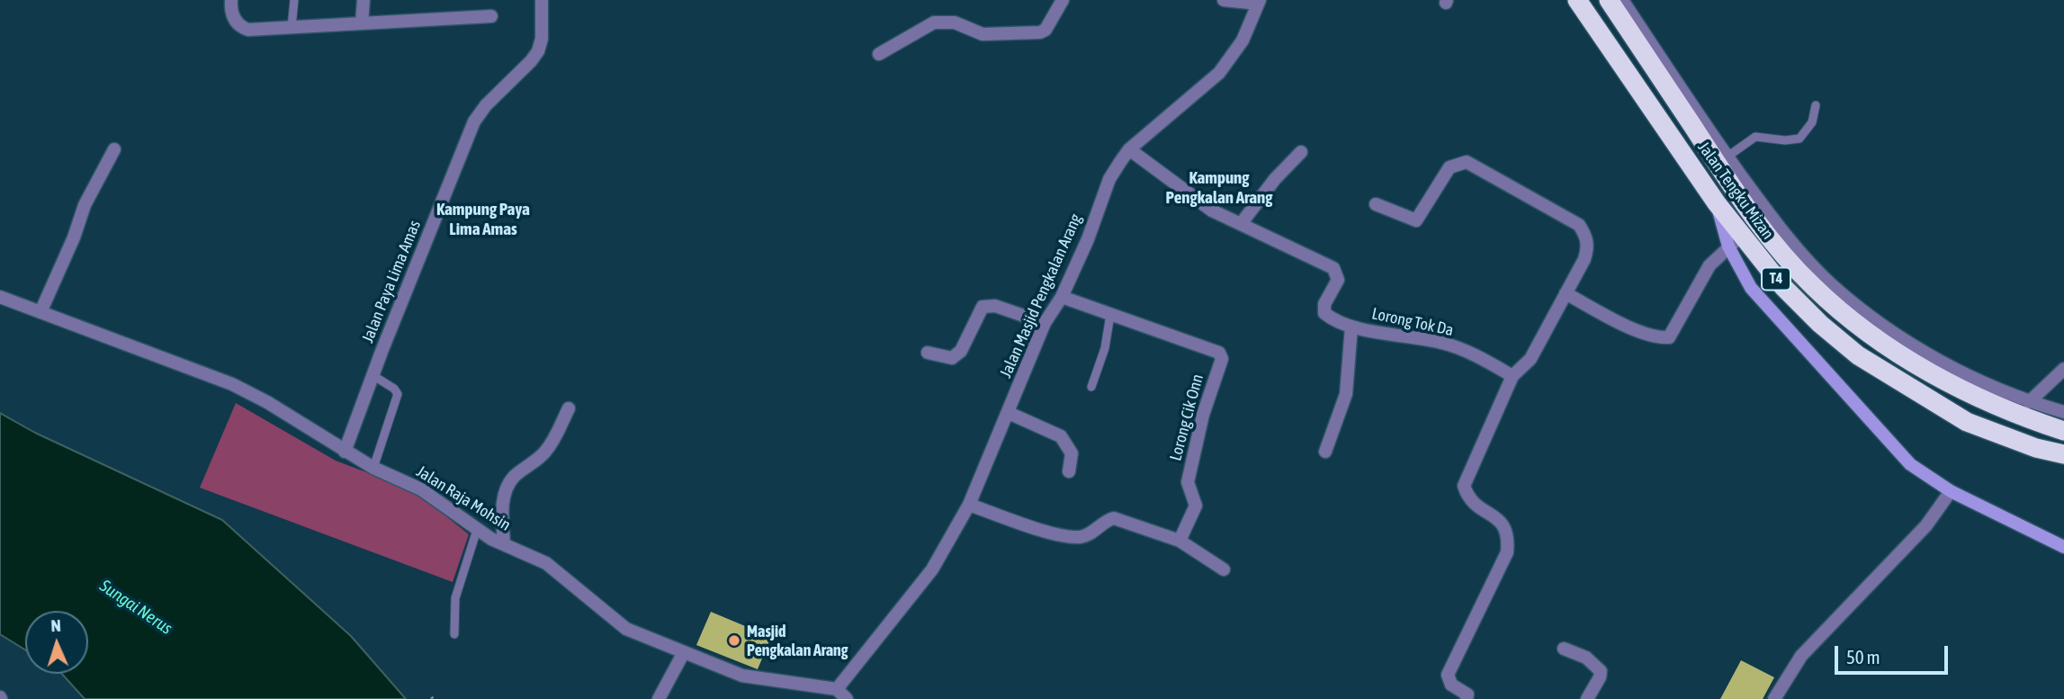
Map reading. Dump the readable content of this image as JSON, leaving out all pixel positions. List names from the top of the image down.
{
  "streets": {
    "highway": ["Jalan Tengku Mizan", "T4"],
    "street": [
      "Jalan Paya Lima Amas",
      "Jalan Masjid Pengkalan Arang",
      "Lorong Tok Da",
      "Lorong Cik Onn",
      "Jalan Raja Mohsin"
    ]
  },
  "crossings": [
    ["Jalan Paya Lima Amas", "Jalan Raja Mohsin"],
    ["Jalan Masjid Pengkalan Arang", "Lorong Tok Da"],
    ["Jalan Masjid Pengkalan Arang", "Lorong Cik Onn"],
    ["Jalan Masjid Pengkalan Arang", "Jalan Raja Mohsin"]
  ],
  "districts": ["Kampung Pengkalan Arang", "Kampung Paya Lima Amas"],
  "water": ["Sungai Nerus"],
  "places": ["Masjid Pengkalan Arang"],
  "scale_bar": "50 m",
  "north": "top"
}
